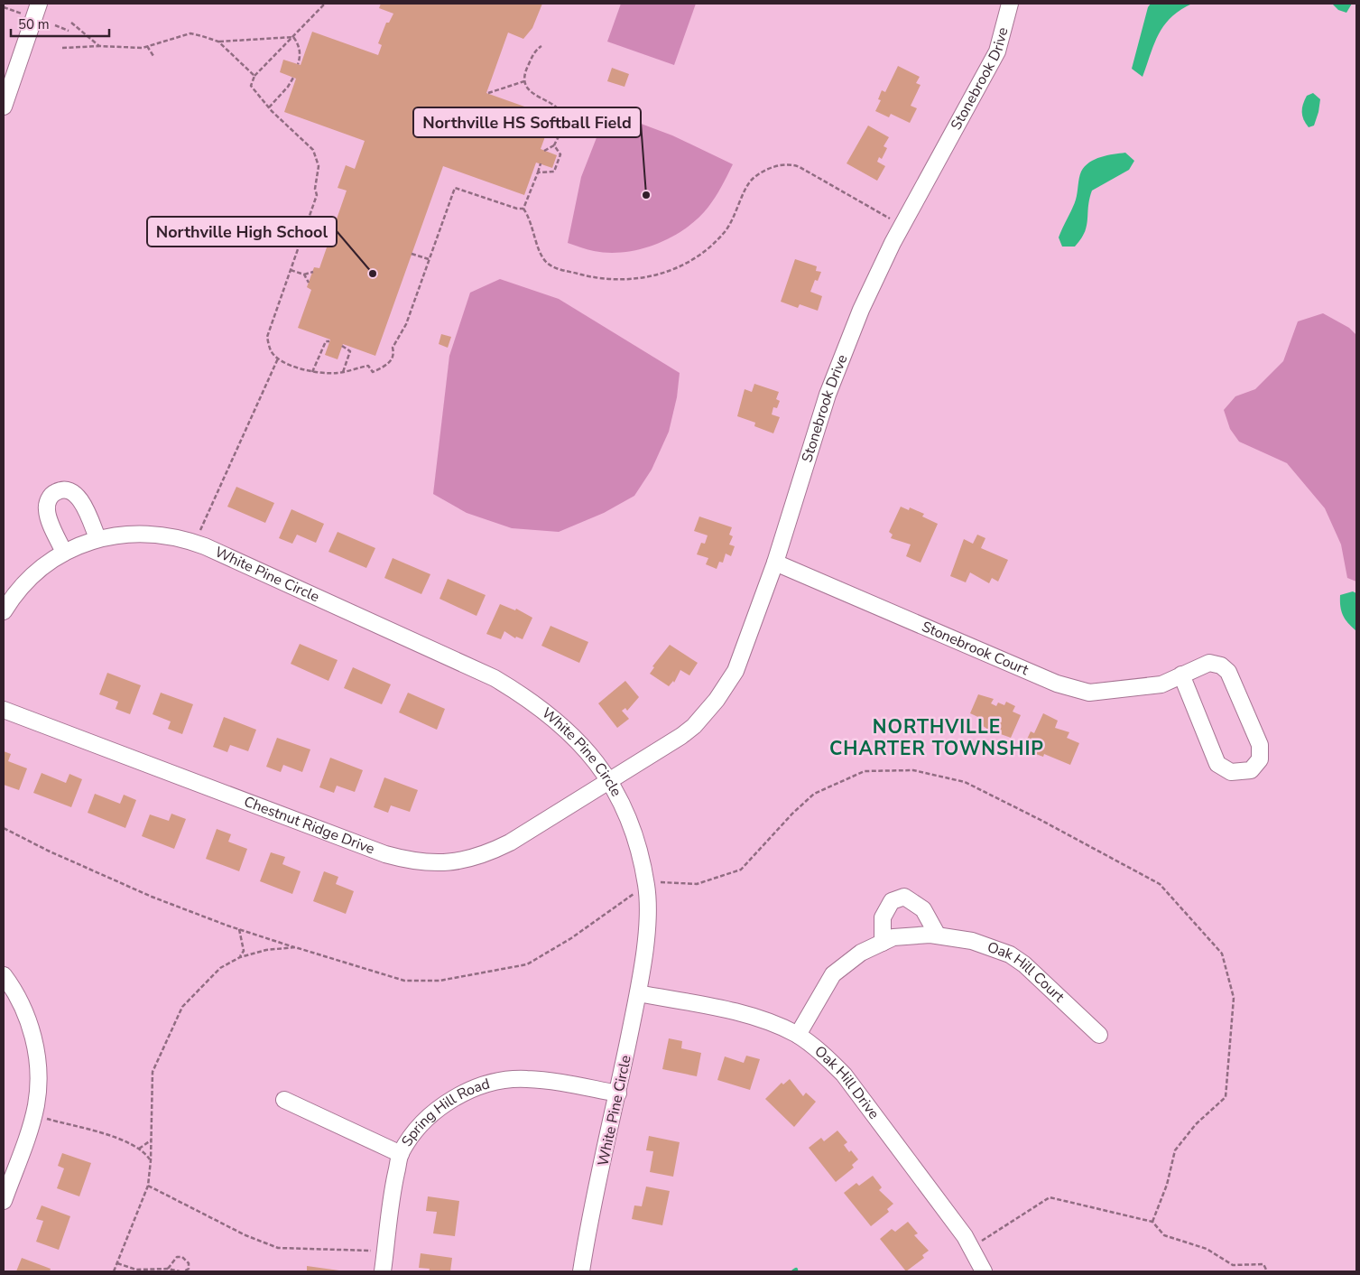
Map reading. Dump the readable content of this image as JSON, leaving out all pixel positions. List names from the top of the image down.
{
  "streets": {
    "street": [
      "Stonebrook Drive",
      "White Pine Circle",
      "Stonebrook Court",
      "Chestnut Ridge Drive",
      "Oak Hill Court",
      "Oak Hill Drive",
      "Spring Hill Road"
    ]
  },
  "crossings": [
    ["Stonebrook Drive", "White Pine Circle"],
    ["Stonebrook Drive", "Stonebrook Court"],
    ["Stonebrook Drive", "Chestnut Ridge Drive"],
    ["White Pine Circle", "Chestnut Ridge Drive"],
    ["White Pine Circle", "Oak Hill Drive"],
    ["White Pine Circle", "Spring Hill Road"],
    ["Oak Hill Court", "Oak Hill Drive"]
  ],
  "districts": ["NORTHVILLE CHARTER TOWNSHIP"],
  "places": ["Northville HS Softball Field", "Northville High School"],
  "scale_bar": "50 m"
}
